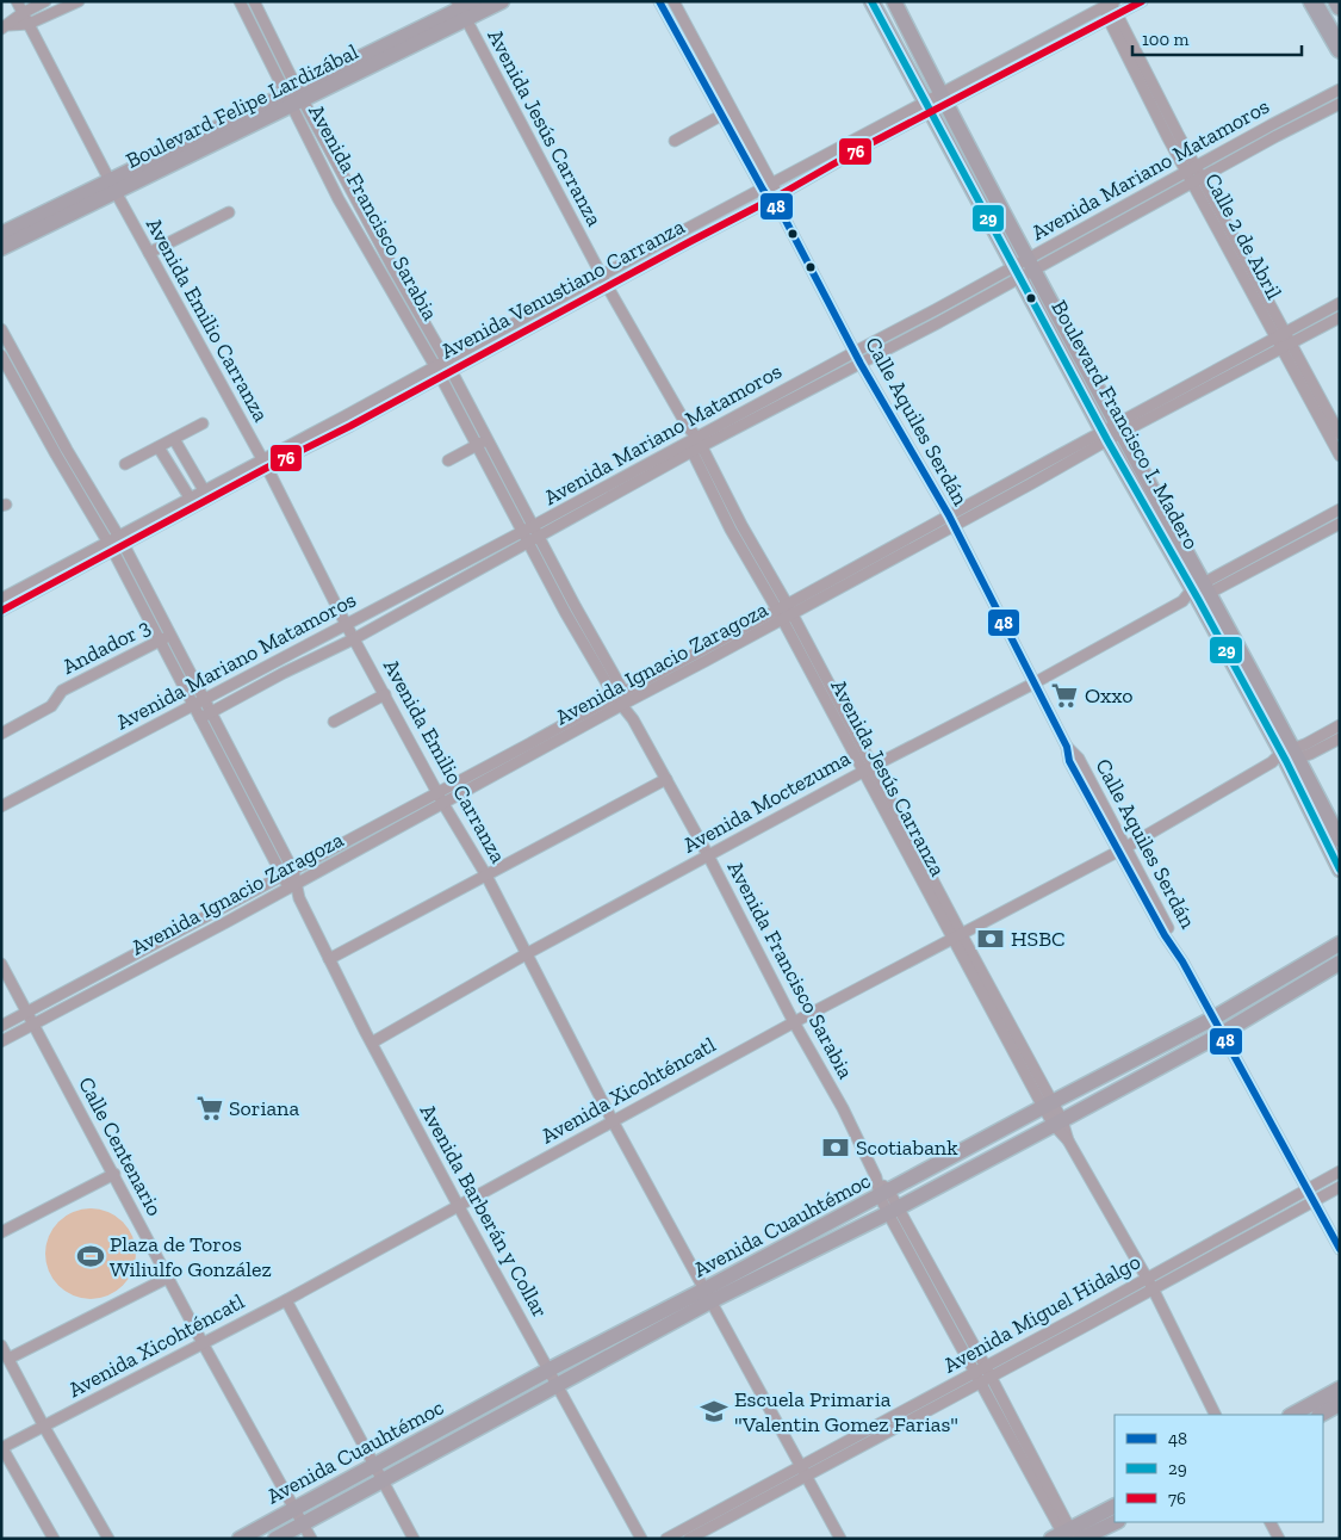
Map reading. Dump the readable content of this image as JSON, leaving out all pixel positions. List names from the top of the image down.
{
  "streets": {
    "main road": ["Boulevard Felipe Lardizábal", "Boulevard Francisco I. Madero", "Avenida Cuauhtémoc"],
    "street": [
      "Avenida Jesús Carranza",
      "Avenida Mariano Matamoros",
      "Avenida Francisco Sarabia",
      "Calle 2 de Abril",
      "Avenida Venustiano Carranza",
      "Avenida Emilio Carranza",
      "Calle Aquiles Serdán",
      "Andador 3",
      "Avenida Ignacio Zaragoza",
      "Avenida Moctezuma",
      "Avenida Xicohténcatl",
      "Calle Centenario",
      "Avenida Barberán y Collar",
      "Avenida Miguel Hidalgo"
    ]
  },
  "crossings": [
    ["Boulevard Felipe Lardizábal", "Avenida Jesús Carranza"],
    ["Boulevard Felipe Lardizábal", "Avenida Francisco Sarabia"],
    ["Boulevard Felipe Lardizábal", "Avenida Emilio Carranza"],
    ["Avenida Jesús Carranza", "Avenida Mariano Matamoros"],
    ["Avenida Jesús Carranza", "Avenida Venustiano Carranza"],
    ["Avenida Jesús Carranza", "Avenida Ignacio Zaragoza"],
    ["Avenida Jesús Carranza", "Avenida Moctezuma"],
    ["Avenida Jesús Carranza", "Avenida Xicohténcatl"],
    ["Avenida Jesús Carranza", "Avenida Cuauhtémoc"],
    ["Avenida Jesús Carranza", "Avenida Miguel Hidalgo"],
    ["Avenida Mariano Matamoros", "Avenida Francisco Sarabia"],
    ["Avenida Mariano Matamoros", "Calle 2 de Abril"],
    ["Avenida Mariano Matamoros", "Avenida Emilio Carranza"],
    ["Avenida Mariano Matamoros", "Calle Aquiles Serdán"],
    ["Avenida Mariano Matamoros", "Boulevard Francisco I. Madero"],
    ["Avenida Mariano Matamoros", "Avenida Barberán y Collar"],
    ["Avenida Francisco Sarabia", "Avenida Venustiano Carranza"],
    ["Avenida Francisco Sarabia", "Avenida Ignacio Zaragoza"],
    ["Avenida Francisco Sarabia", "Avenida Moctezuma"],
    ["Avenida Francisco Sarabia", "Avenida Xicohténcatl"],
    ["Avenida Francisco Sarabia", "Avenida Cuauhtémoc"],
    ["Avenida Francisco Sarabia", "Avenida Miguel Hidalgo"],
    ["Calle 2 de Abril", "Avenida Venustiano Carranza"],
    ["Calle 2 de Abril", "Avenida Ignacio Zaragoza"],
    ["Avenida Venustiano Carranza", "Avenida Emilio Carranza"],
    ["Avenida Venustiano Carranza", "Calle Aquiles Serdán"],
    ["Avenida Venustiano Carranza", "Boulevard Francisco I. Madero"],
    ["Avenida Venustiano Carranza", "Avenida Barberán y Collar"],
    ["Avenida Emilio Carranza", "Avenida Ignacio Zaragoza"],
    ["Avenida Emilio Carranza", "Avenida Moctezuma"],
    ["Avenida Emilio Carranza", "Avenida Xicohténcatl"],
    ["Avenida Emilio Carranza", "Avenida Cuauhtémoc"],
    ["Avenida Emilio Carranza", "Avenida Miguel Hidalgo"],
    ["Calle Aquiles Serdán", "Avenida Ignacio Zaragoza"],
    ["Calle Aquiles Serdán", "Avenida Moctezuma"],
    ["Calle Aquiles Serdán", "Avenida Xicohténcatl"],
    ["Calle Aquiles Serdán", "Avenida Cuauhtémoc"],
    ["Calle Aquiles Serdán", "Avenida Miguel Hidalgo"],
    ["Boulevard Francisco I. Madero", "Avenida Ignacio Zaragoza"],
    ["Boulevard Francisco I. Madero", "Avenida Moctezuma"],
    ["Boulevard Francisco I. Madero", "Avenida Xicohténcatl"],
    ["Andador 3", "Avenida Barberán y Collar"],
    ["Avenida Ignacio Zaragoza", "Calle Centenario"],
    ["Avenida Ignacio Zaragoza", "Avenida Barberán y Collar"],
    ["Avenida Moctezuma", "Avenida Barberán y Collar"],
    ["Avenida Xicohténcatl", "Calle Centenario"],
    ["Avenida Xicohténcatl", "Avenida Barberán y Collar"],
    ["Calle Centenario", "Avenida Cuauhtémoc"],
    ["Avenida Barberán y Collar", "Avenida Cuauhtémoc"]
  ],
  "places": {
    "supermarket": ["Oxxo", "Soriana"],
    "bank": ["HSBC", "Scotiabank"],
    "sports": ["Plaza de Toros Wiliulfo González"],
    "school or university": ["Escuela Primaria \"Valentin Gomez Farias\""]
  },
  "lines": ["transit line 48", "transit line 29", "transit line 76"],
  "legend": ["48", "29", "76"],
  "scale_bar": "100 m"
}
